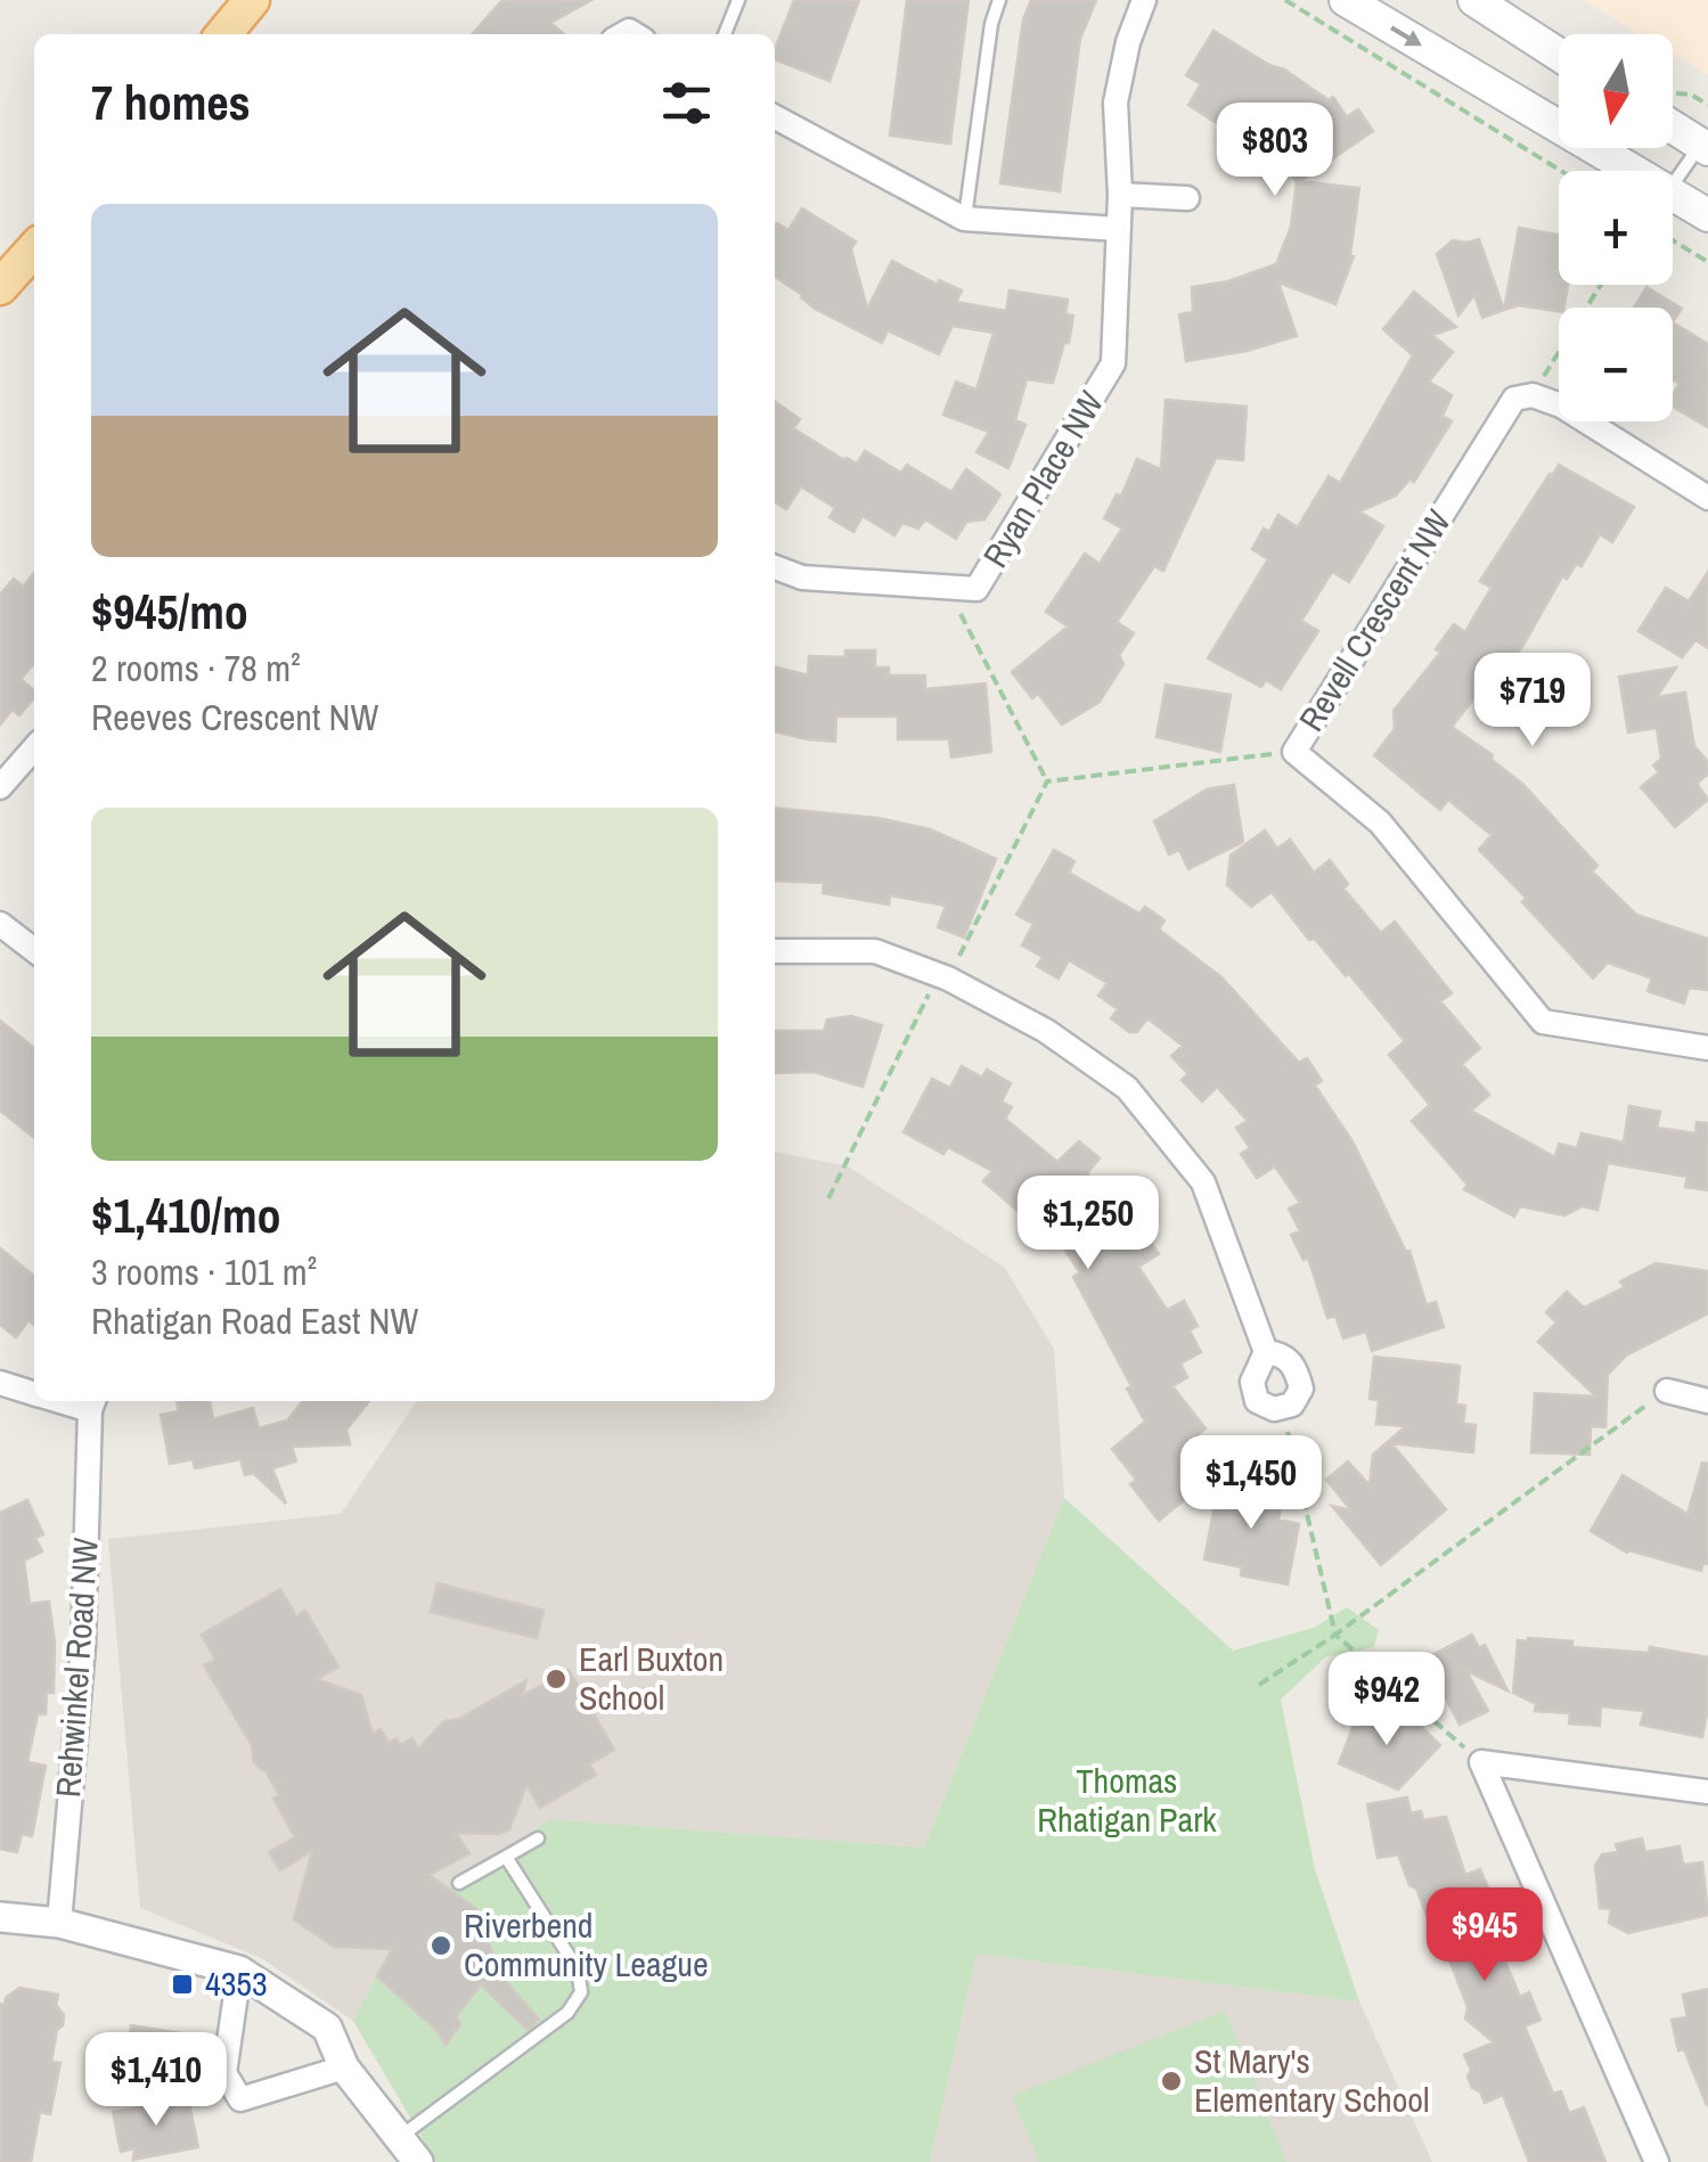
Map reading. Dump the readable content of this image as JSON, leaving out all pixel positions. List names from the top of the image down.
{
  "streets": {
    "street": ["Ryan Place NW", "Revell Crescent NW", "Rehwinkel Road NW"]
  },
  "parks": ["Thomas Rhatigan Park"],
  "places": {
    "other": ["Earl Buxton School", "Riverbend Community League", "St Mary's Elementary School"],
    "transit": ["4353"]
  },
  "north": "bottom",
  "page": {
    "map_buttons": ["+", "−"],
    "heading": "7 homes",
    "price": [
      "$803",
      "$719",
      "$1,250",
      "$1,450",
      "$942",
      "$945",
      "$1,410"
    ],
    "list": [
      {
        "name": "$945/mo",
        "note": "2 rooms · 78 m² · Reeves Crescent NW"
      },
      {
        "name": "$1,410/mo",
        "note": "3 rooms · 101 m² · Rhatigan Road East NW"
      }
    ]
  }
}
